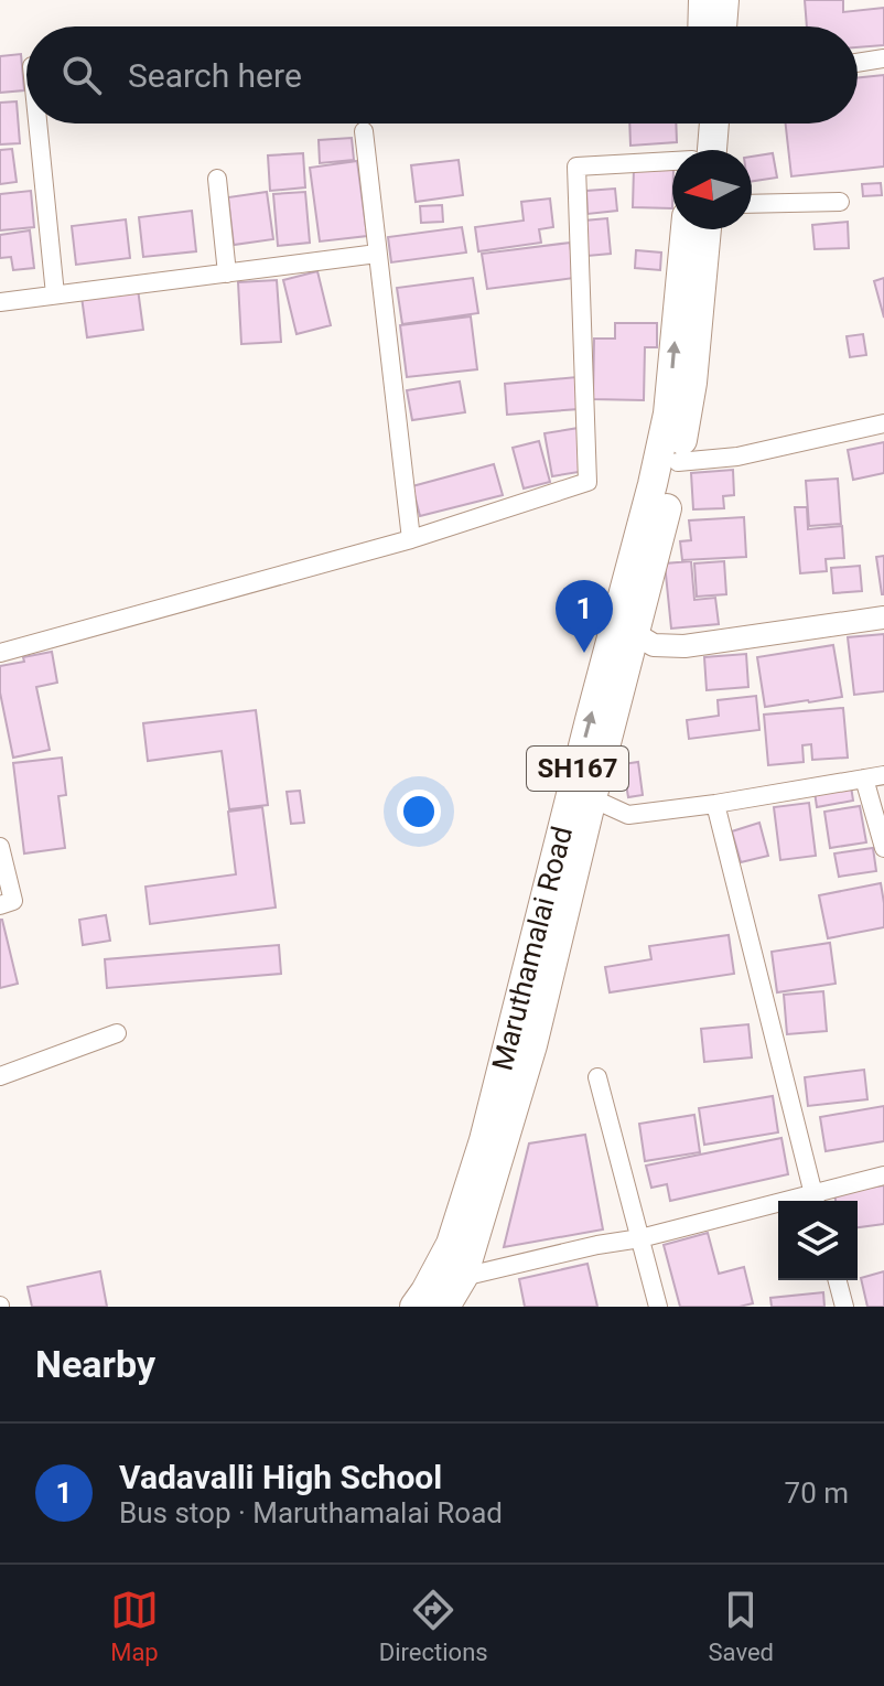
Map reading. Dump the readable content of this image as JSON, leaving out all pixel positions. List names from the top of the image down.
{
  "streets": {
    "main road": ["SH167", "Maruthamalai Road"]
  },
  "north": "left",
  "page": {
    "search": "Search here",
    "pins": "1",
    "heading": "Nearby",
    "list": [
      {
        "mark": "1",
        "name": "Vadavalli High School",
        "note": "Bus stop · Maruthamalai Road",
        "value": "70 m"
      }
    ],
    "nav": ["Map", "Directions", "Saved"]
  }
}
